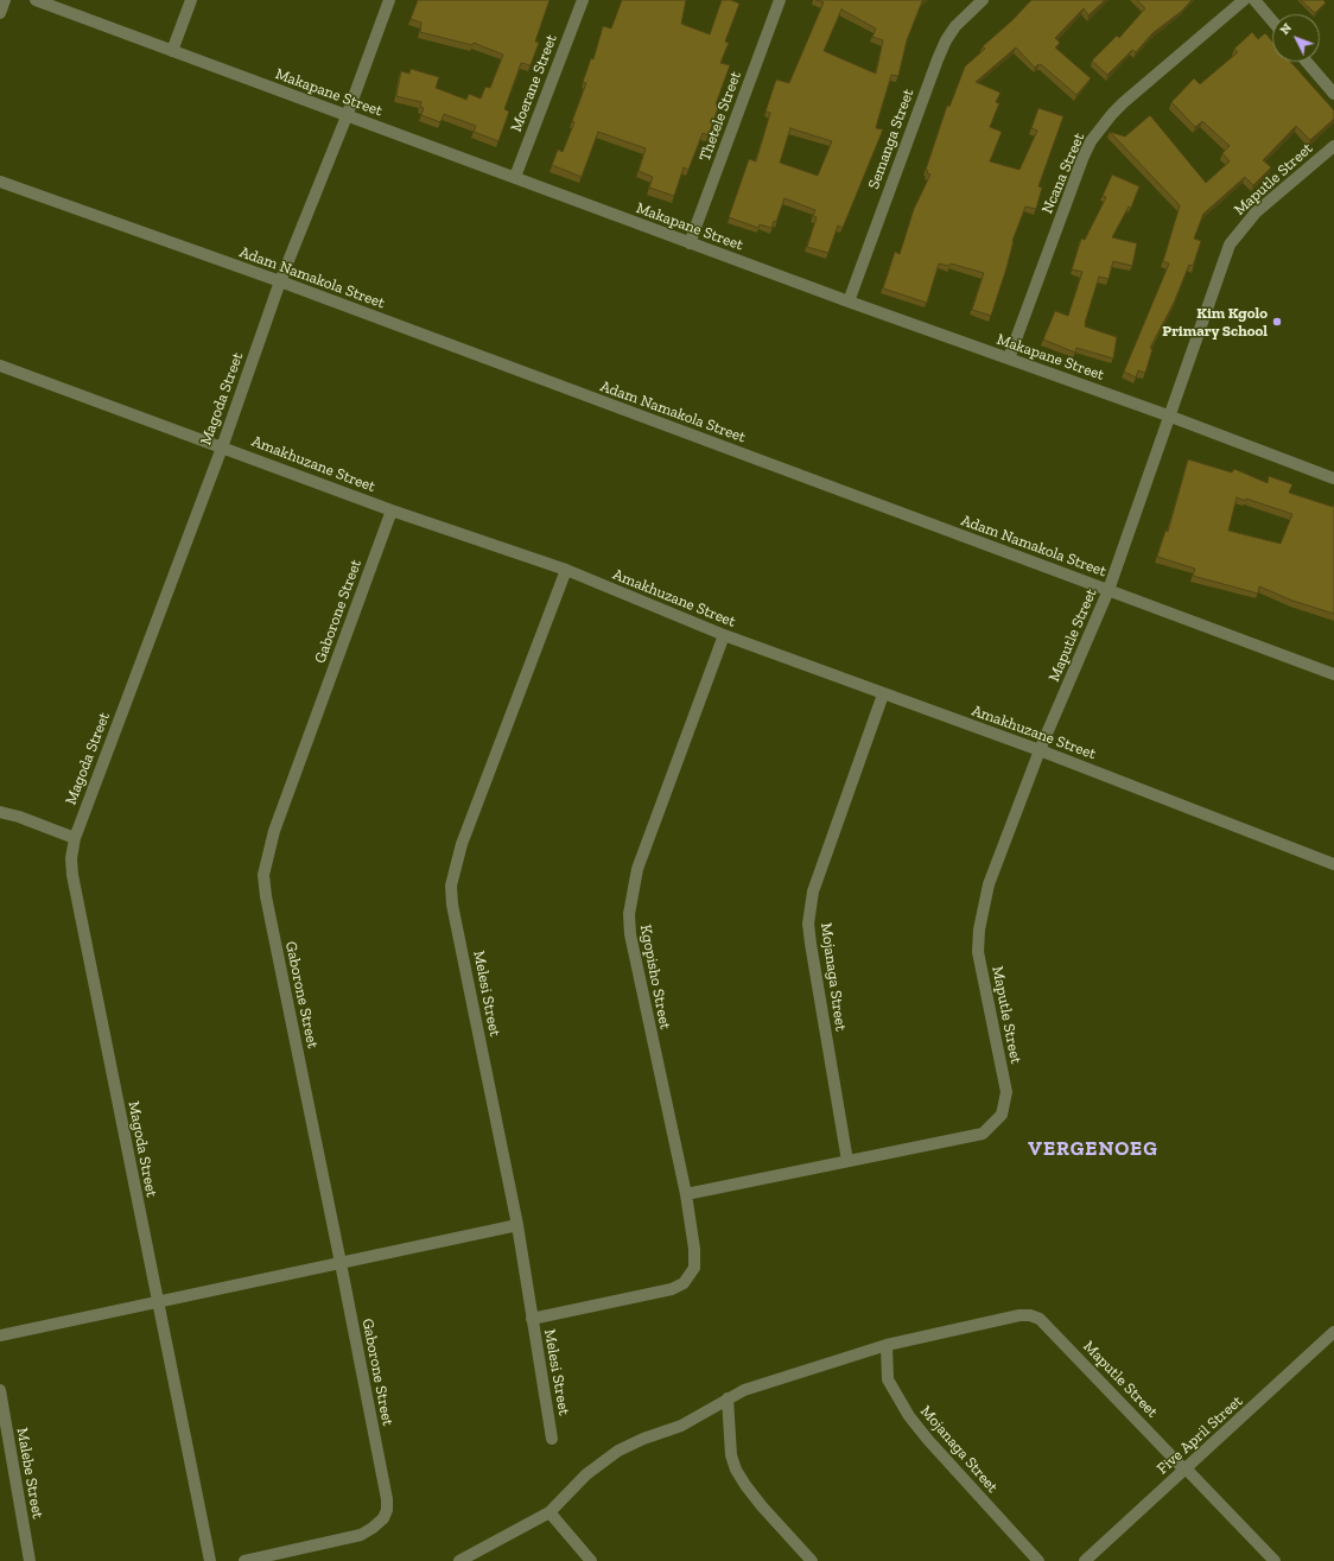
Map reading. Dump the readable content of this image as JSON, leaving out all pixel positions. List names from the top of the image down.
{
  "streets": {
    "street": [
      "Moerane Street",
      "Makapane Street",
      "Thetele Street",
      "Semanga Street",
      "Ncana Street",
      "Maputle Street",
      "Adam Namakola Street",
      "Magoda Street",
      "Amakhuzane Street",
      "Gaborone Street",
      "Kgopisho Street",
      "Mojanaga Street",
      "Melesi Street",
      "Five April Street",
      "Malebe Street"
    ]
  },
  "crossings": [
    ["Moerane Street", "Makapane Street"],
    ["Makapane Street", "Thetele Street"],
    ["Makapane Street", "Semanga Street"],
    ["Makapane Street", "Ncana Street"],
    ["Makapane Street", "Maputle Street"],
    ["Makapane Street", "Magoda Street"],
    ["Maputle Street", "Adam Namakola Street"],
    ["Maputle Street", "Amakhuzane Street"],
    ["Maputle Street", "Mojanaga Street"],
    ["Maputle Street", "Five April Street"],
    ["Adam Namakola Street", "Magoda Street"],
    ["Magoda Street", "Amakhuzane Street"],
    ["Amakhuzane Street", "Gaborone Street"],
    ["Amakhuzane Street", "Kgopisho Street"],
    ["Amakhuzane Street", "Mojanaga Street"],
    ["Amakhuzane Street", "Melesi Street"],
    ["Kgopisho Street", "Melesi Street"]
  ],
  "districts": ["VERGENOEG"],
  "places": ["Kim Kgolo Primary School"],
  "north": "top left"
}
